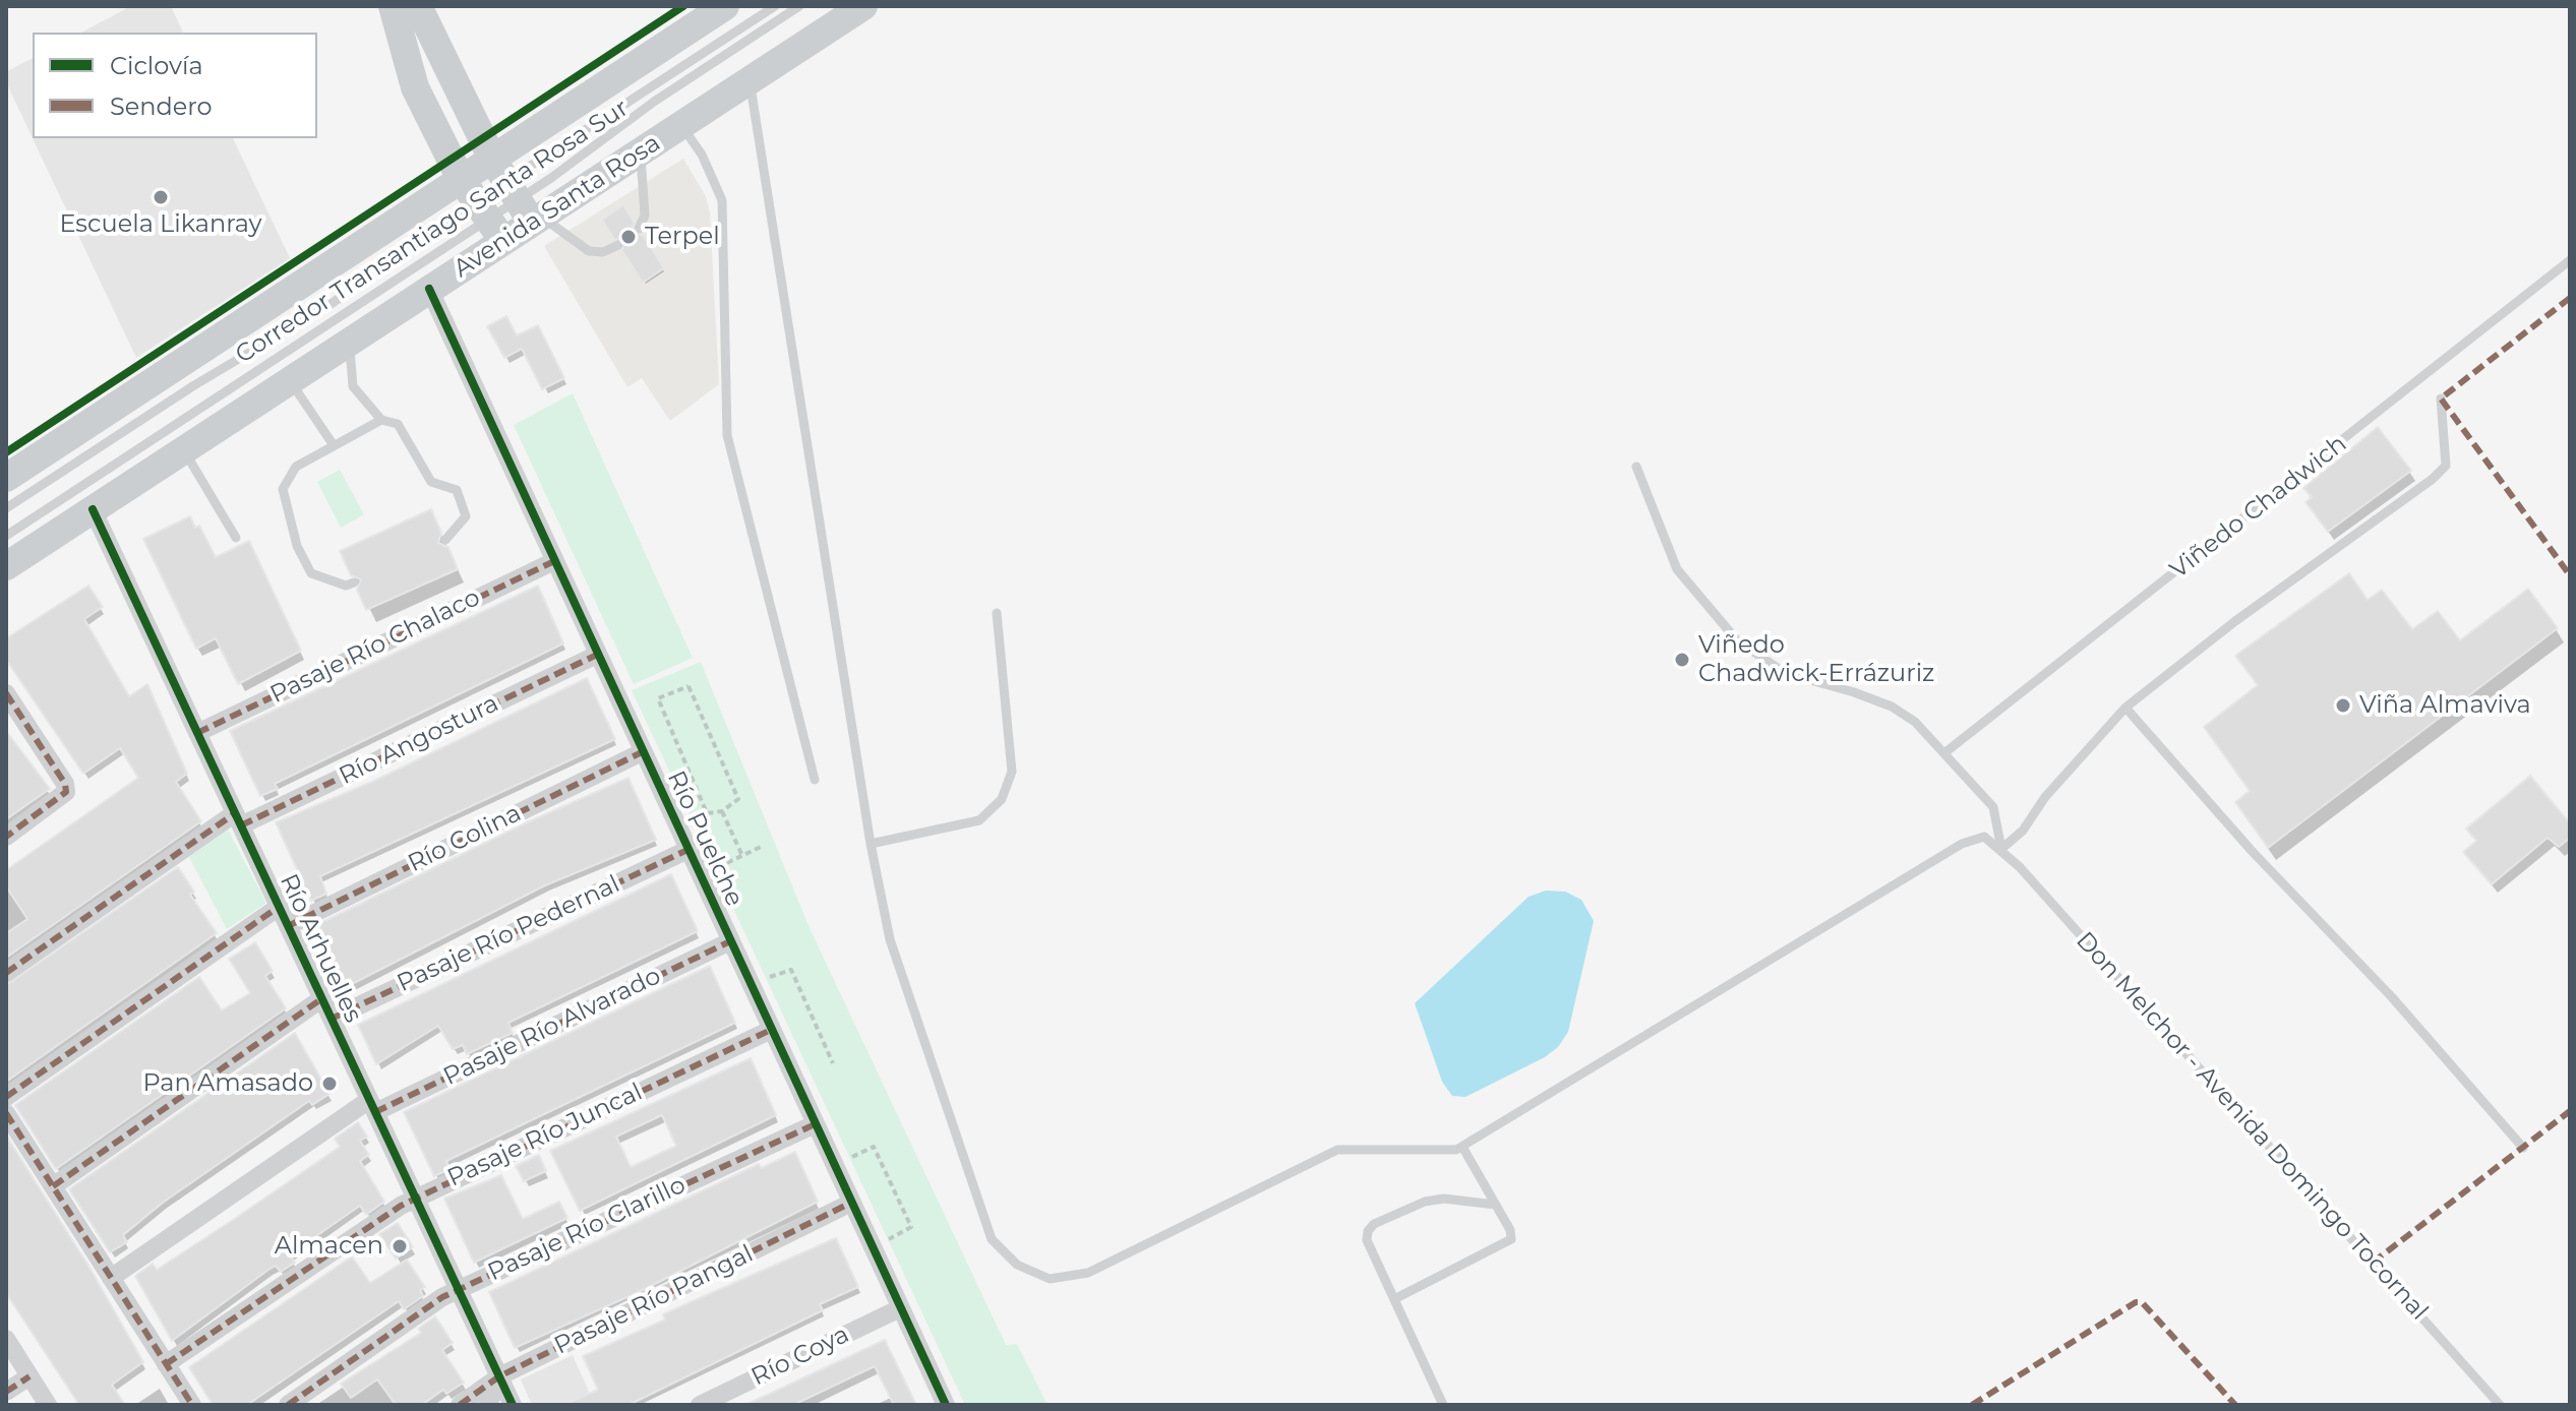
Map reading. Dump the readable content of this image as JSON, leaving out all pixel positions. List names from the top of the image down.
{
  "streets": {
    "main road": ["Avenida Santa Rosa"],
    "street": [
      "Pasaje Río Chalaco",
      "Río Angostura",
      "Río Colina",
      "Río Puelche",
      "Pasaje Río Pedernal",
      "Río Arhuelles",
      "Pasaje Río Alvarado",
      "Pasaje Río Juncal",
      "Pasaje Río Clarillo",
      "Pasaje Río Pangal",
      "Río Coya"
    ],
    "lane": ["Corredor Transantiago Santa Rosa Sur", "Viñedo Chadwich", "Don Melchor - Avenida Domingo Tocornal"]
  },
  "crossings": [
    ["Avenida Santa Rosa", "Corredor Transantiago Santa Rosa Sur"],
    ["Avenida Santa Rosa", "Río Puelche"],
    ["Avenida Santa Rosa", "Río Arhuelles"],
    ["Pasaje Río Chalaco", "Río Puelche"],
    ["Pasaje Río Chalaco", "Río Arhuelles"],
    ["Río Angostura", "Río Puelche"],
    ["Río Angostura", "Río Arhuelles"],
    ["Río Colina", "Río Puelche"],
    ["Río Colina", "Río Arhuelles"],
    ["Río Puelche", "Pasaje Río Pedernal"],
    ["Río Puelche", "Pasaje Río Alvarado"],
    ["Río Puelche", "Pasaje Río Juncal"],
    ["Río Puelche", "Pasaje Río Clarillo"],
    ["Río Puelche", "Pasaje Río Pangal"],
    ["Río Puelche", "Río Coya"],
    ["Pasaje Río Pedernal", "Río Arhuelles"],
    ["Río Arhuelles", "Pasaje Río Alvarado"],
    ["Río Arhuelles", "Pasaje Río Juncal"],
    ["Río Arhuelles", "Pasaje Río Clarillo"],
    ["Río Arhuelles", "Pasaje Río Pangal"]
  ],
  "places": [
    "Escuela Likanray",
    "Terpel",
    "Viñedo Chadwick-Errázuriz",
    "Viña Almaviva",
    "Pan Amasado",
    "Almacen"
  ],
  "legend": ["Ciclovía", "Sendero"]
}
